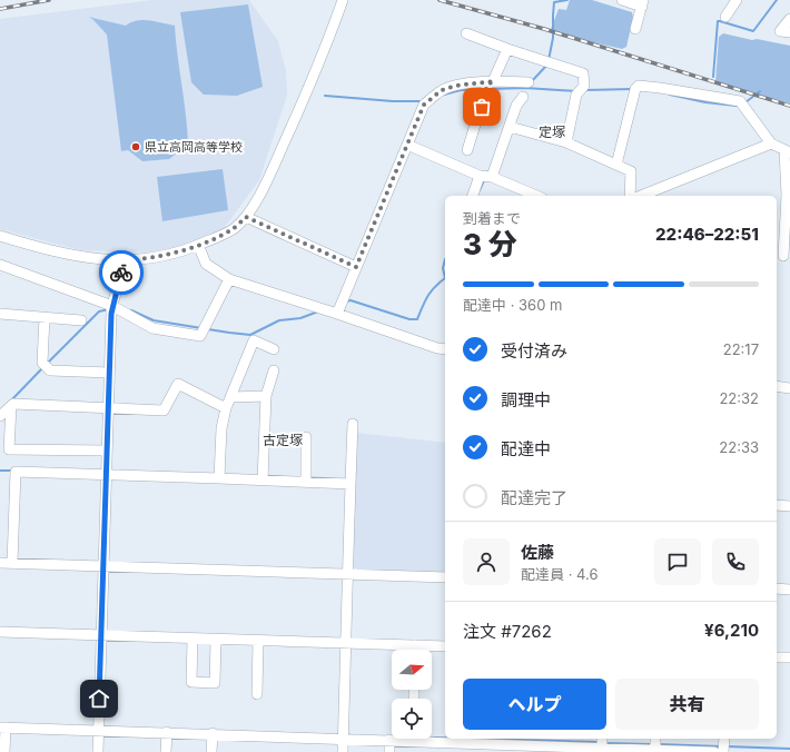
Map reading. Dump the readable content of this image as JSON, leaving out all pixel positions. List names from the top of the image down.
{
  "districts": ["定塚", "古定塚"],
  "places": ["県立高岡高等学校"],
  "north": "right",
  "page": {
    "heading": ["3 分", "到着まで", "22:46–22:51"],
    "panel": [
      "佐藤",
      "配達員 · 4.6",
      "注文 #7262",
      "¥6,210"
    ],
    "bar": "配達中 · 360 m",
    "list": [
      ["受付済み", "22:17"],
      ["調理中", "22:32"],
      ["配達中", "22:33"],
      "配達完了"
    ],
    "buttons": ["ヘルプ", "共有"]
  }
}
